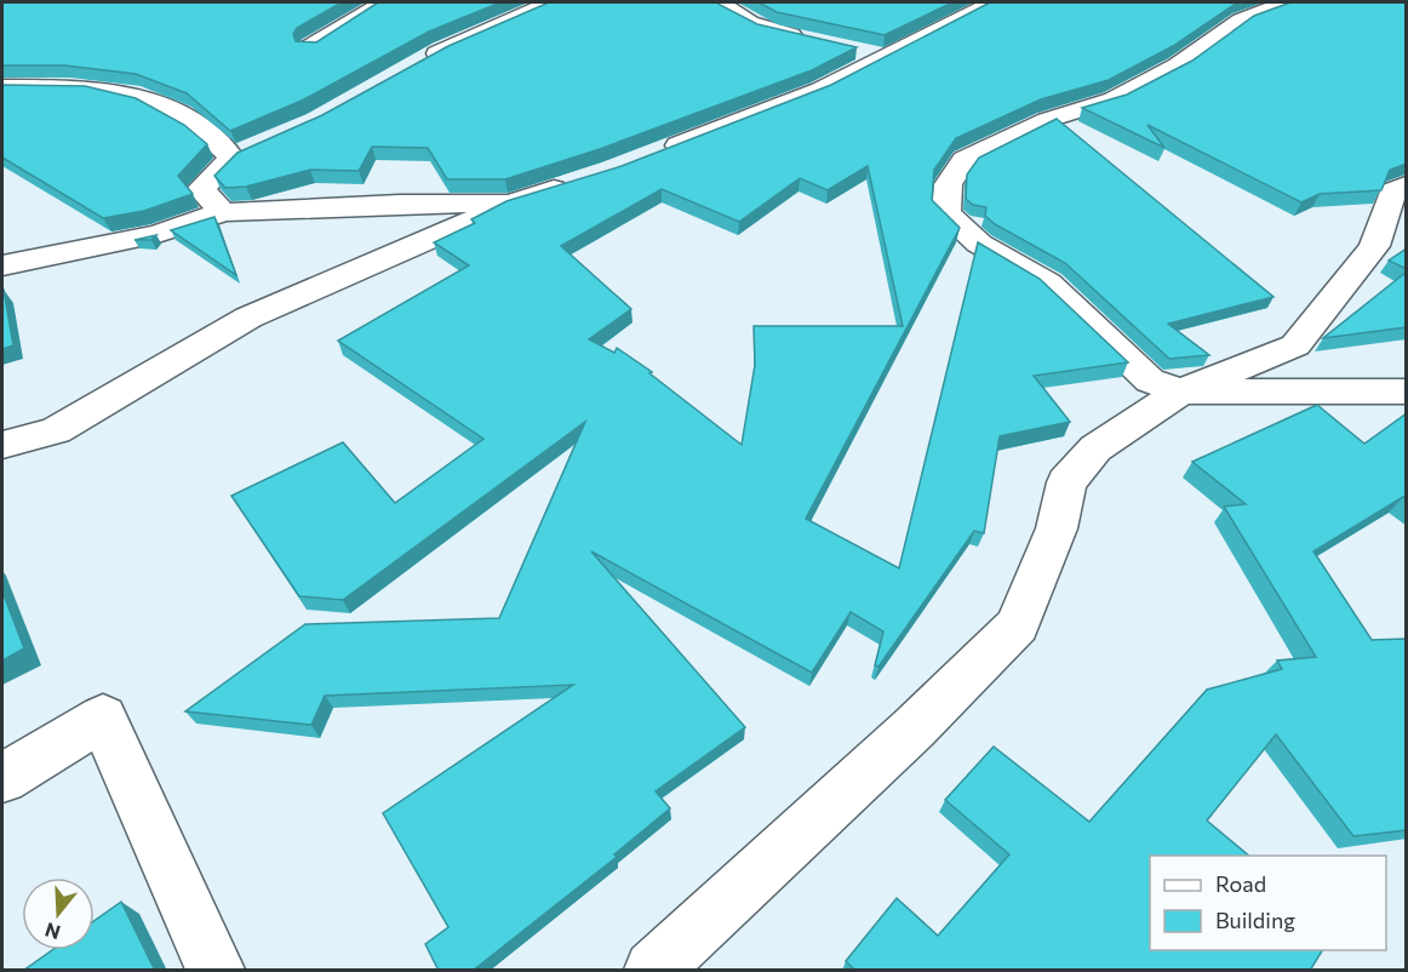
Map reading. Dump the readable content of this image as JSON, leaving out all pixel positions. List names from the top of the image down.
{
  "legend": ["Road", "Building"],
  "north": "bottom"
}
